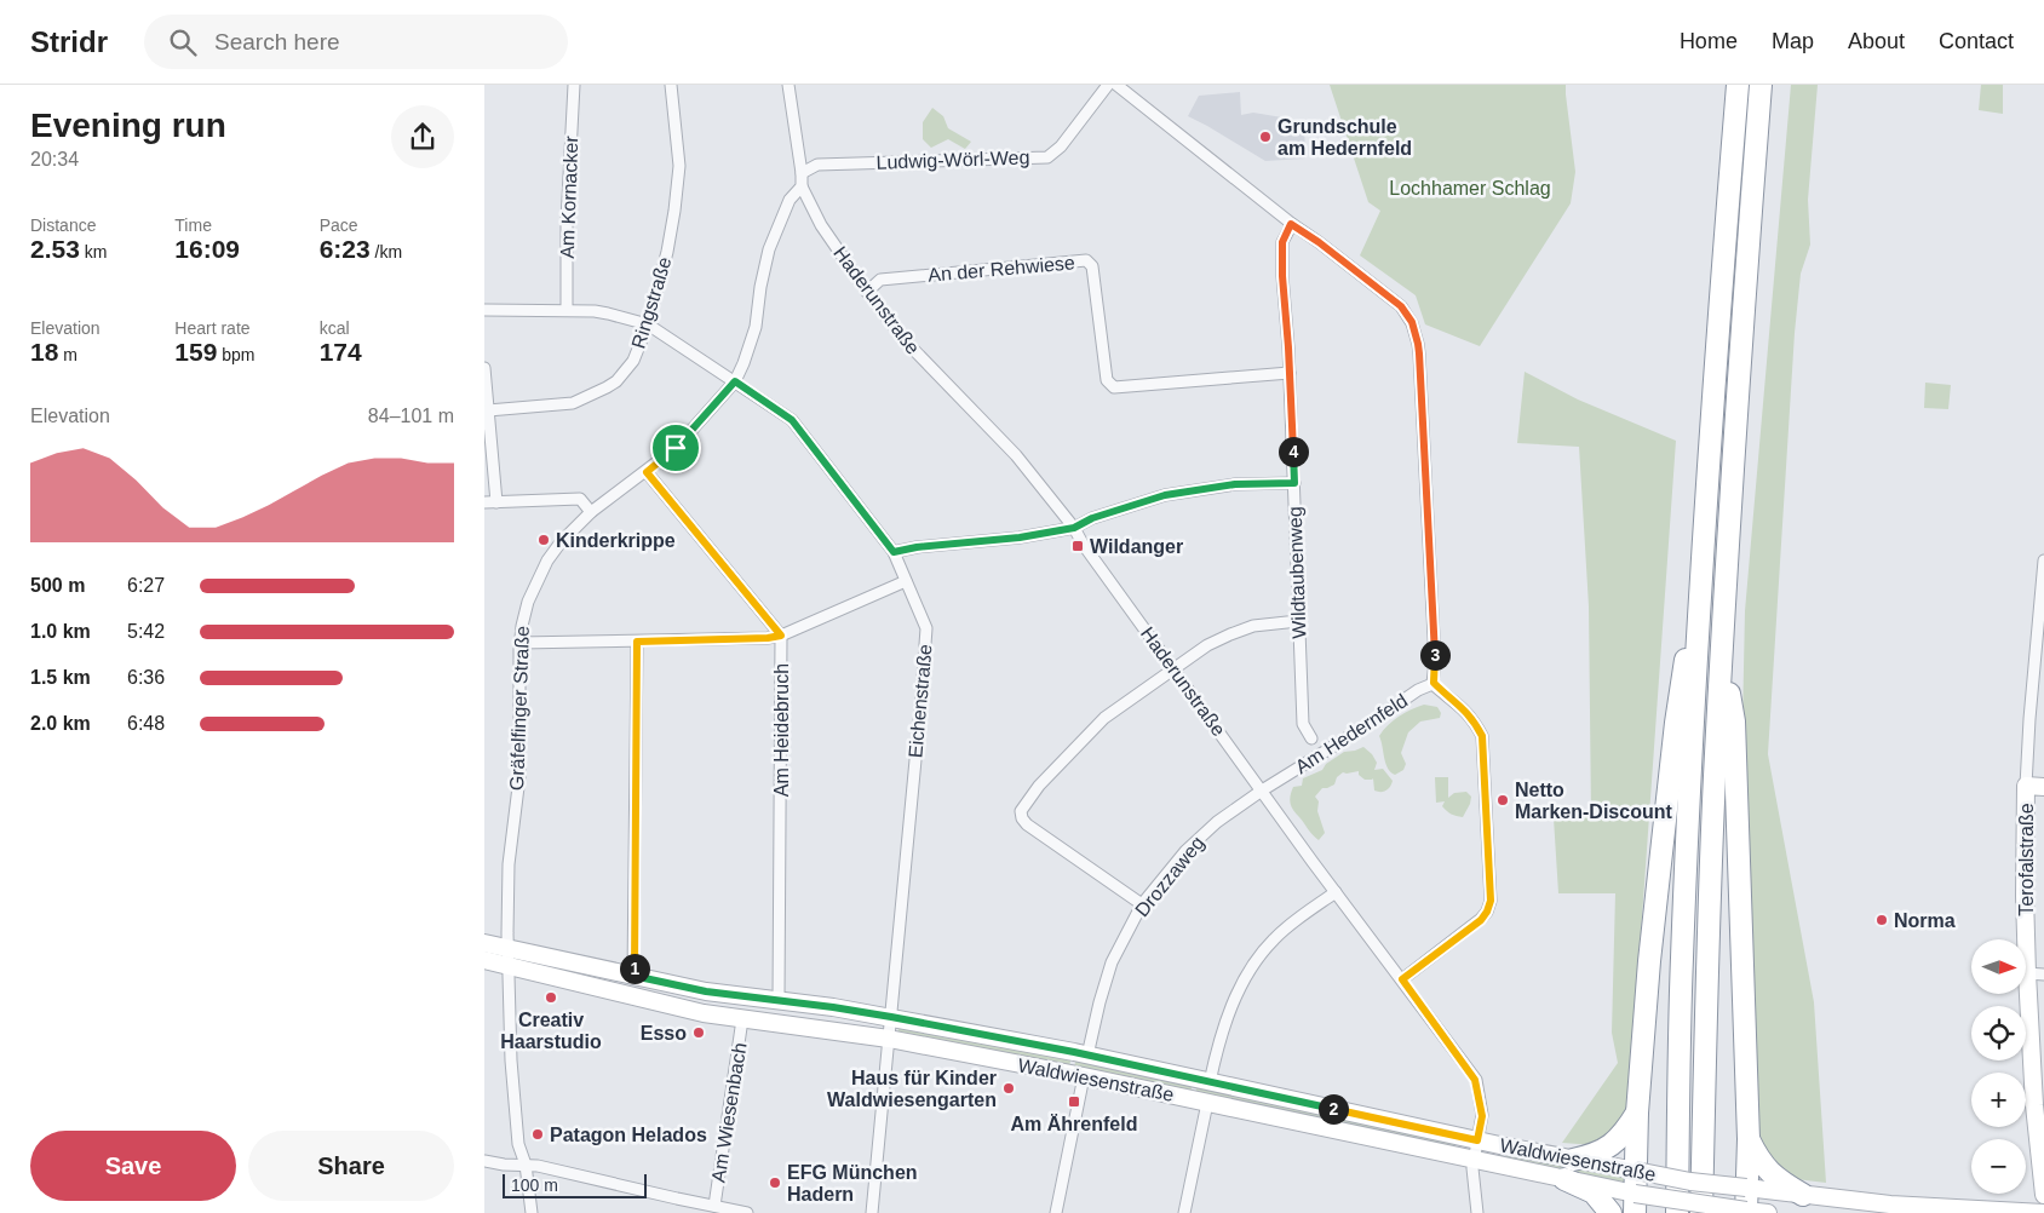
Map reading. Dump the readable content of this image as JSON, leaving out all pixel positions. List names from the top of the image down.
{
  "streets": {
    "main road": ["Terofalstraße", "Waldwiesenstraße"],
    "street": [
      "Ludwig-Wörl-Weg",
      "Am Kornacker",
      "An der Rehwiese",
      "Haderunstraße",
      "Ringstraße",
      "Wildtaubenweg",
      "Eichenstraße",
      "Gräfelfinger Straße",
      "Am Heidebruch",
      "Am Hedernfeld",
      "Drozzaweg",
      "Am Wiesenbach"
    ]
  },
  "crossings": [
    ["Am Kornacker", "Eichenstraße"],
    ["An der Rehwiese", "Haderunstraße"],
    ["An der Rehwiese", "Wildtaubenweg"],
    ["Haderunstraße", "Gräfelfinger Straße"],
    ["Haderunstraße", "Am Hedernfeld"],
    ["Haderunstraße", "Drozzaweg"],
    ["Haderunstraße", "Waldwiesenstraße"],
    ["Ringstraße", "Eichenstraße"],
    ["Eichenstraße", "Gräfelfinger Straße"],
    ["Eichenstraße", "Waldwiesenstraße"],
    ["Gräfelfinger Straße", "Am Heidebruch"],
    ["Gräfelfinger Straße", "Waldwiesenstraße"],
    ["Am Heidebruch", "Waldwiesenstraße"],
    ["Am Hedernfeld", "Drozzaweg"],
    ["Drozzaweg", "Waldwiesenstraße"],
    ["Waldwiesenstraße", "Am Wiesenbach"]
  ],
  "parks": ["Lochhamer Schlag"],
  "places": {
    "other": [
      "Grundschule am Hedernfeld",
      "Kinderkrippe",
      "Netto Marken-Discount",
      "Norma",
      "Creativ Haarstudio",
      "Esso",
      "Haus für Kinder Waldwiesengarten",
      "Patagon Helados",
      "EFG München Hadern"
    ],
    "transit": ["Wildanger", "Am Ährenfeld"]
  },
  "scale_bar": "100 m",
  "north": "right",
  "page": {
    "header": "Stridr",
    "search": "Search here",
    "nav": [
      "Home",
      "Map",
      "About",
      "Contact"
    ],
    "heading": ["Evening run", "20:34"],
    "stats": [
      ["Distance", "2.53 km"],
      ["Time", "16:09"],
      ["Pace", "6:23 /km"],
      ["Elevation", "18 m"],
      ["Heart rate", "159 bpm"],
      ["kcal", "174"]
    ],
    "chart": ["Elevation", "84–101 m"],
    "pins": [
      "4",
      "3",
      "1",
      "2"
    ],
    "list": [
      {
        "name": "500 m",
        "note": "6:27"
      },
      {
        "name": "1.0 km",
        "note": "5:42"
      },
      {
        "name": "1.5 km",
        "note": "6:36"
      },
      {
        "name": "2.0 km",
        "note": "6:48"
      }
    ],
    "map_buttons": ["+", "−"],
    "buttons": ["Save", "Share"],
    "scale": "100 m"
  }
}
